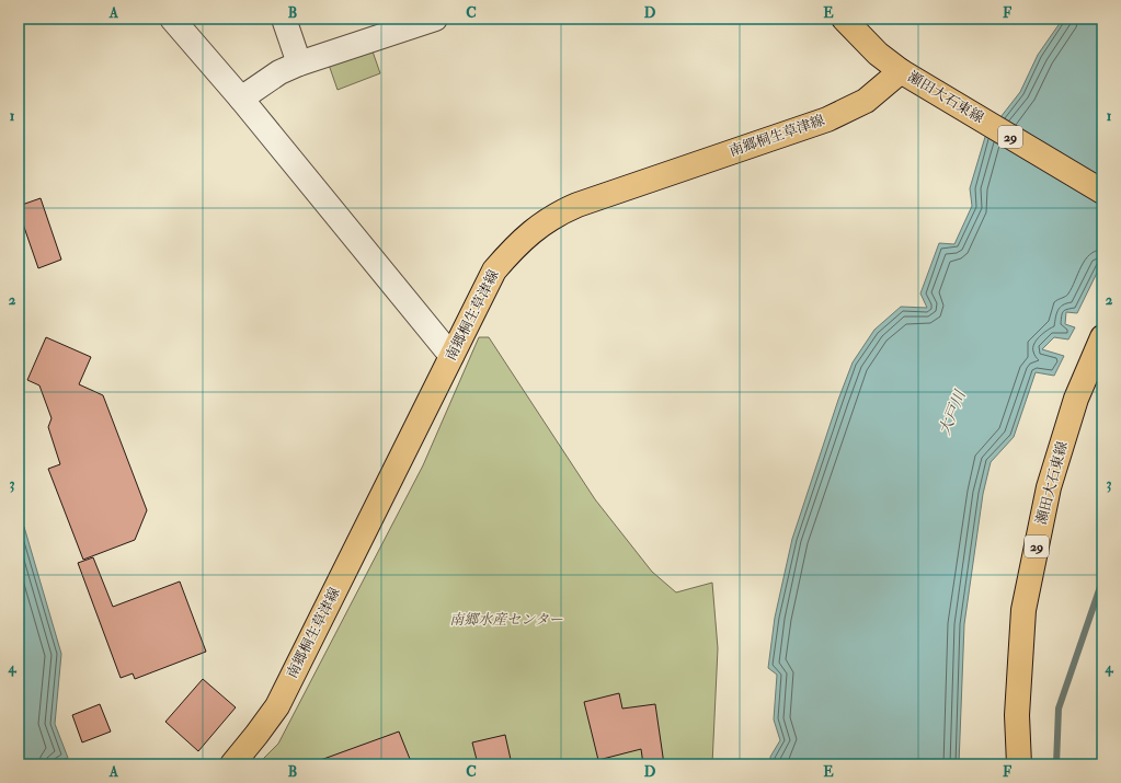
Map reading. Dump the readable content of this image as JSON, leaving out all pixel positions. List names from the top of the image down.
{
  "streets": {
    "main road": ["瀬田大石東線", "南郷桐生草津線", "29"]
  },
  "crossings": [
    ["瀬田大石東線", "南郷桐生草津線"]
  ],
  "water": ["大戸川"],
  "parks": ["南郷水産センター"],
  "grid": {
    "columns": [
      "A",
      "B",
      "C",
      "D",
      "E",
      "F"
    ],
    "rows": [
      "1",
      "2",
      "3",
      "4"
    ]
  }
}
